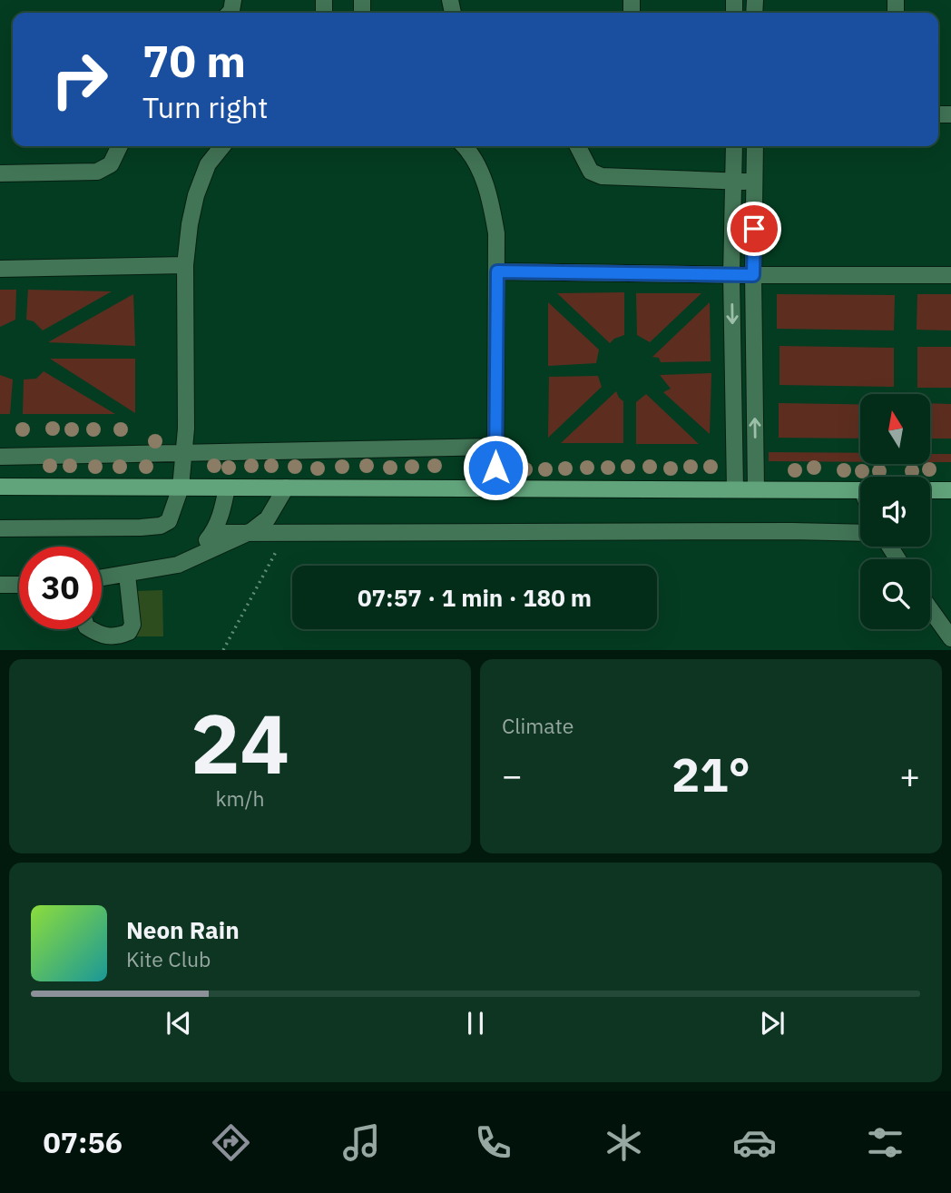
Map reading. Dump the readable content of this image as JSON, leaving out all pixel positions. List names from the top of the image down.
{
  "north": "top",
  "page": {
    "turn": ["70 m", "Turn right"],
    "limit": "30",
    "trip": "07:57 · 1 min · 180 m",
    "tile": [
      ["24", "km/h"],
      "Climate"
    ],
    "heat": ["−", "21°", "+"],
    "song": ["Neon Rain", "Kite Club"],
    "tabs": "07:56"
  }
}
